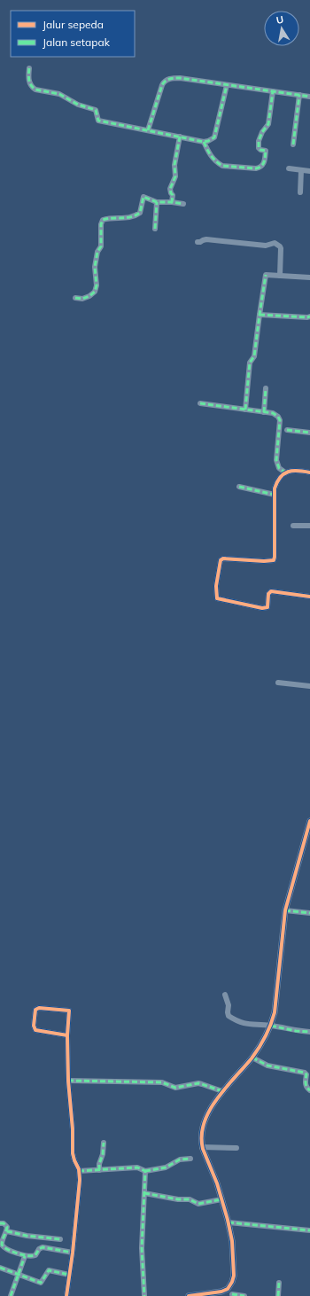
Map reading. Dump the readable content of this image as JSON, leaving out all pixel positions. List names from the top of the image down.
{
  "legend": ["Jalur sepeda", "Jalan setapak"],
  "north": "top"
}
